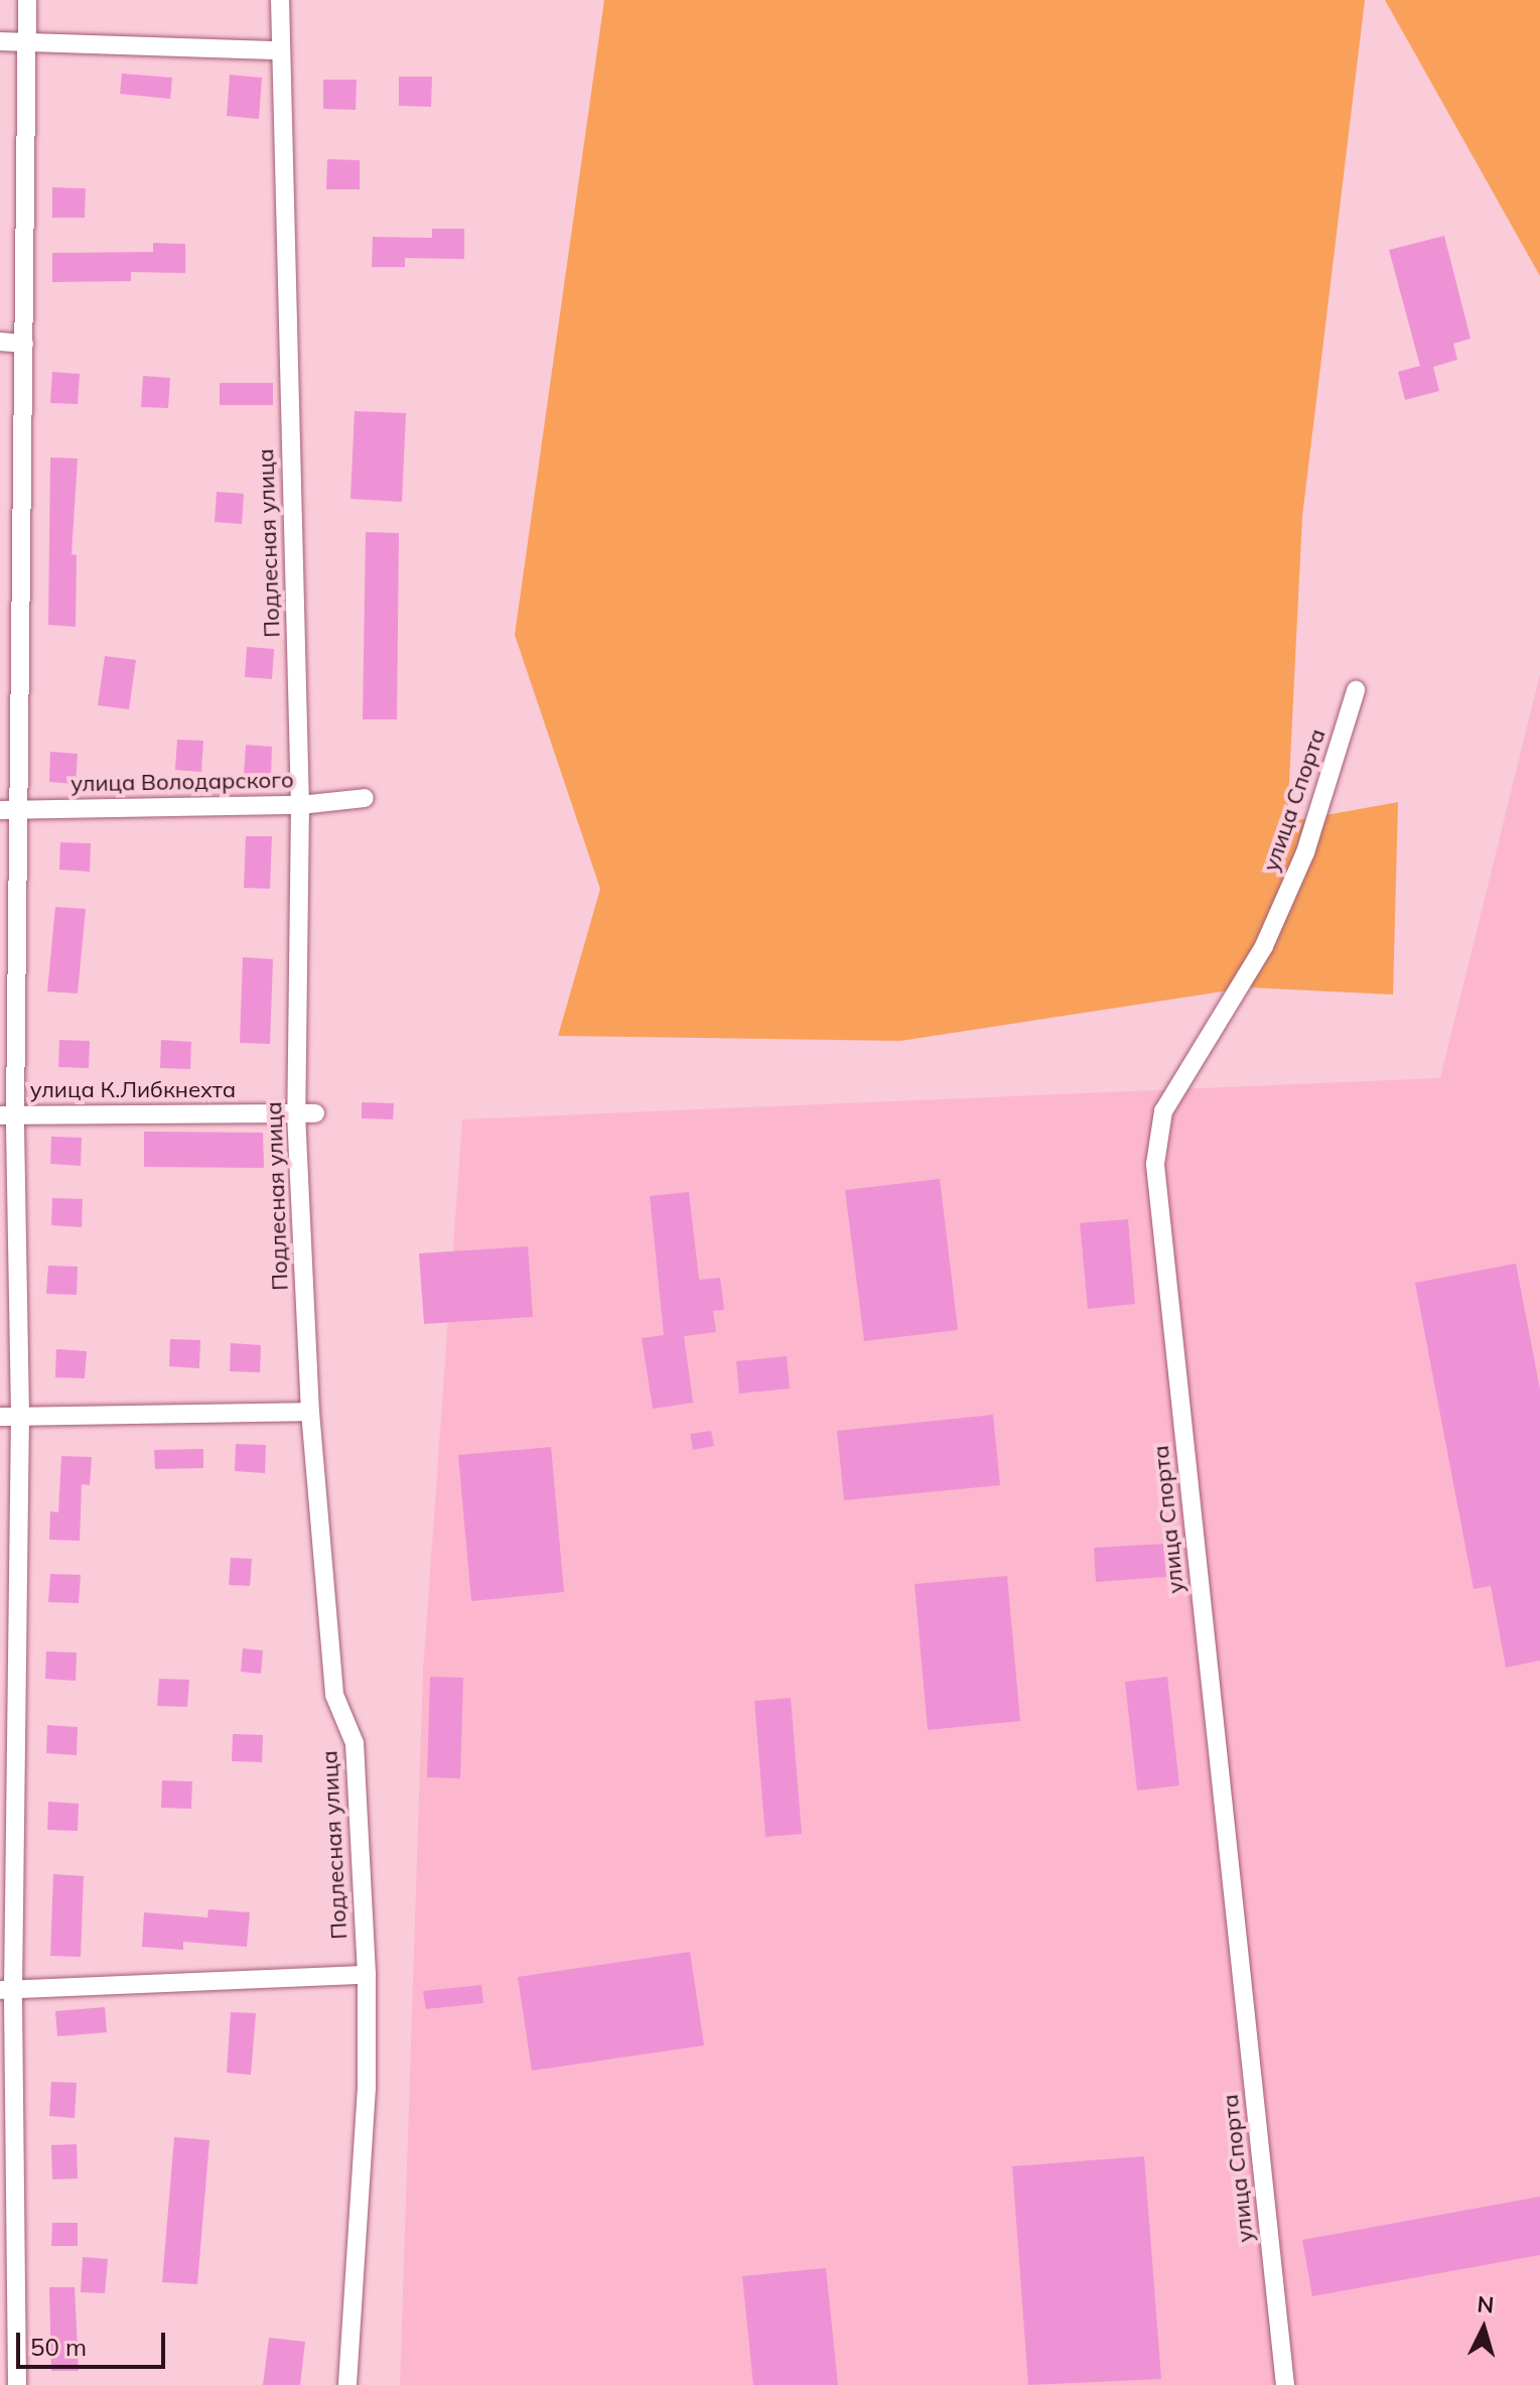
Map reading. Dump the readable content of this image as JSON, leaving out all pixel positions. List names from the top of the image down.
{
  "streets": {
    "street": [
      "Подлесная улица",
      "улица Володарского",
      "улица Спорта",
      "улица К.Либкнехта"
    ]
  },
  "crossings": [
    ["Подлесная улица", "улица Володарского"],
    ["Подлесная улица", "улица К.Либкнехта"]
  ],
  "scale_bar": "50 m",
  "north": "top"
}
